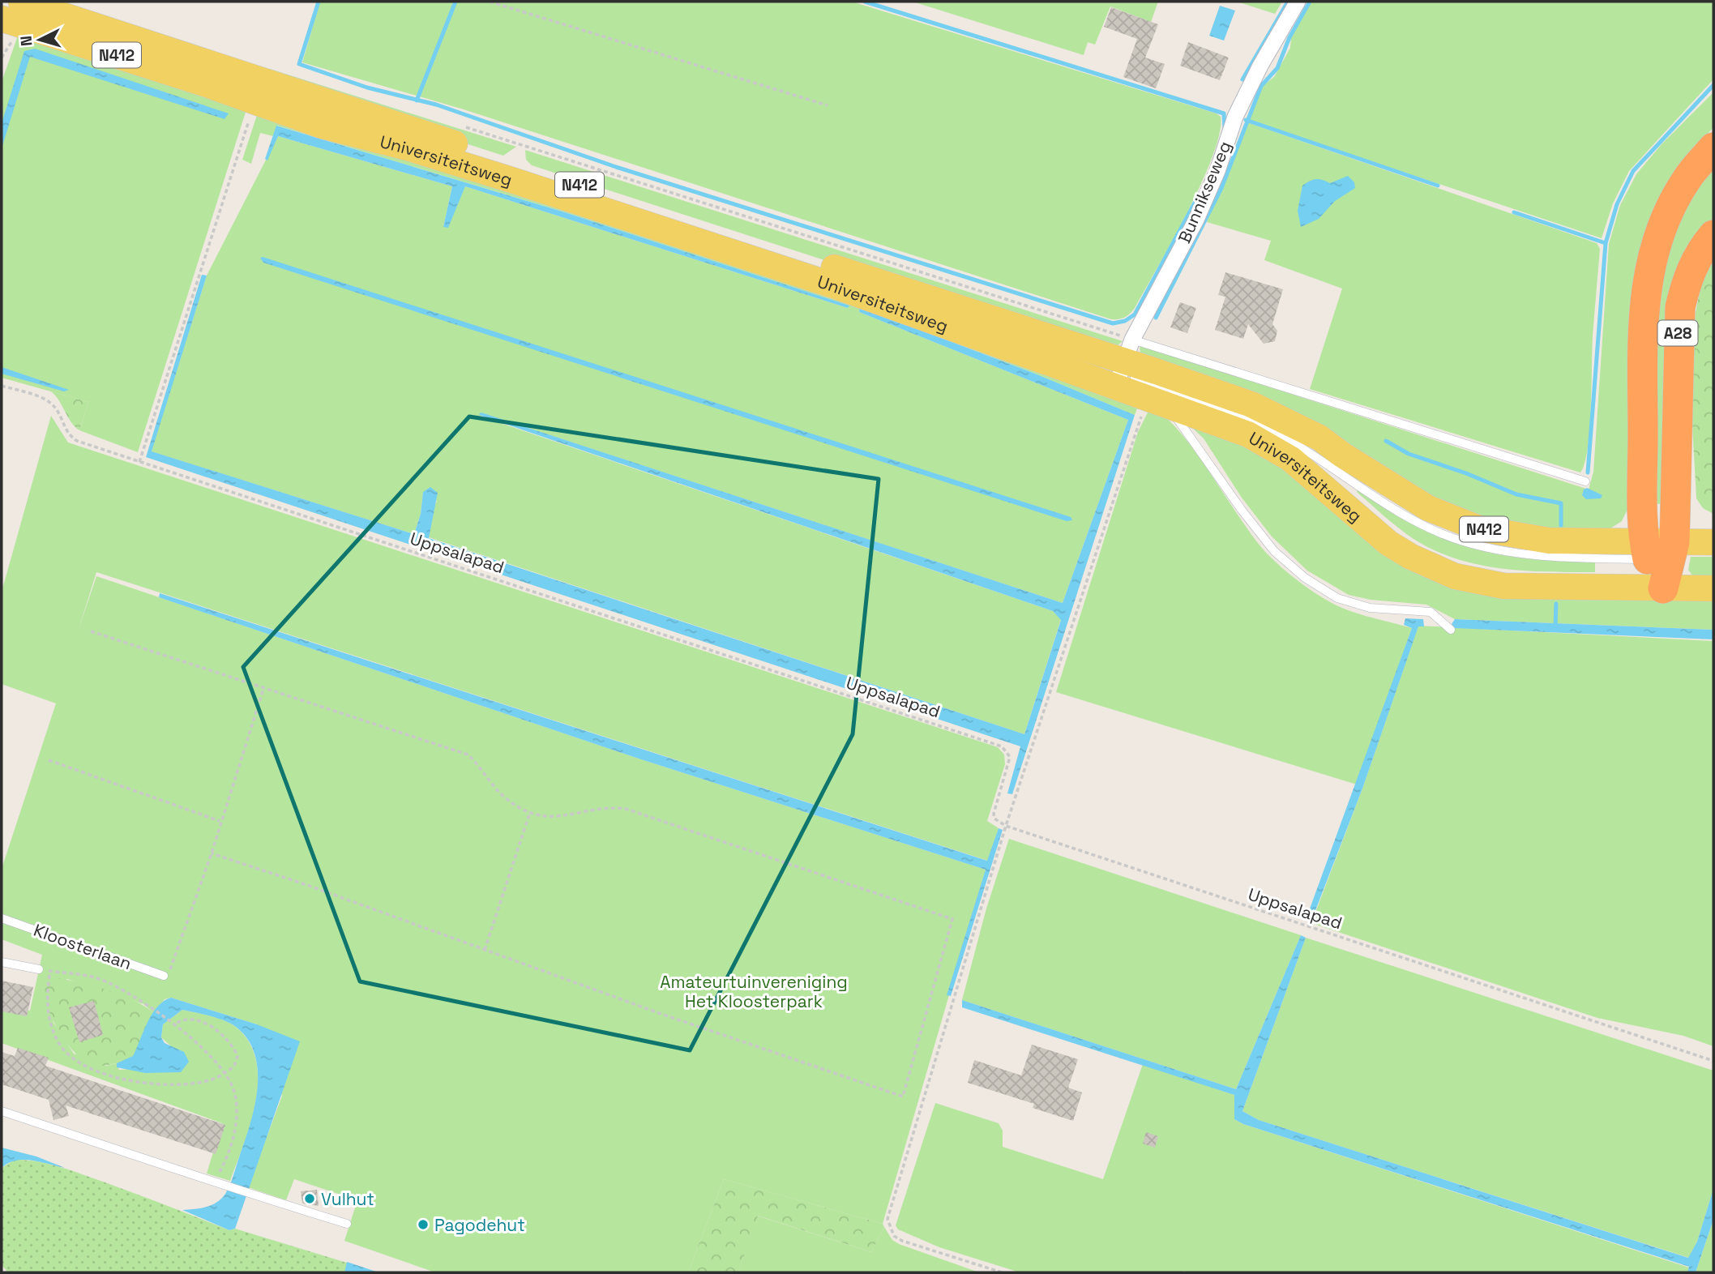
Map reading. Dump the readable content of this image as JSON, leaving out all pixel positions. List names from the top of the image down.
{
  "streets": {
    "highway": ["A28"],
    "main road": ["N412", "Universiteitsweg"],
    "street": ["Bunnikseweg"],
    "lane": ["Kloosterlaan"],
    "path": ["Uppsalapad"]
  },
  "crossings": [
    ["N412", "Universiteitsweg"],
    ["Universiteitsweg", "Bunnikseweg"],
    ["Universiteitsweg", "A28"]
  ],
  "parks": ["Amateurtuinvereniging Het Kloosterpark"],
  "places": ["Vulhut", "Pagodehut"],
  "north": "left"
}
